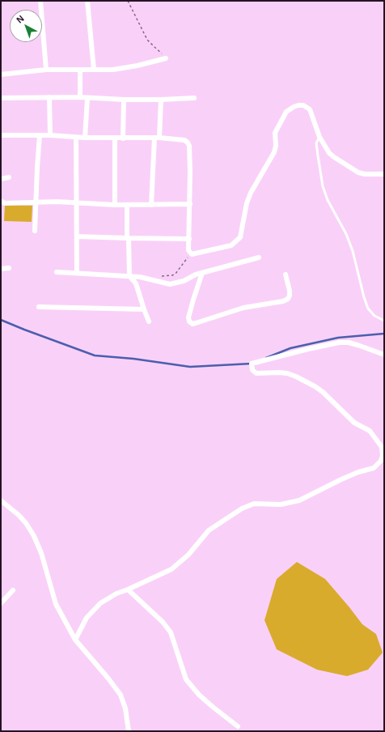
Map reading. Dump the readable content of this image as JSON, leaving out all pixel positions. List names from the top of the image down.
{
  "north": "top left"
}
